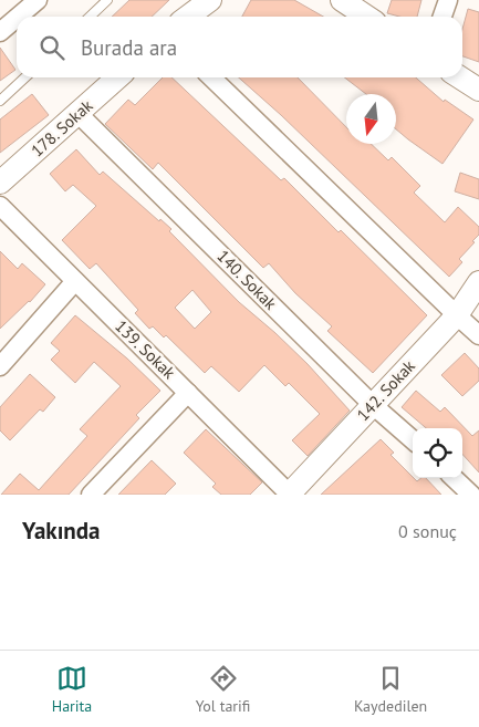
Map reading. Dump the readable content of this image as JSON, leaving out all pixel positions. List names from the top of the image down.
{
  "streets": {
    "street": [
      "178. Sokak",
      "140. Sokak",
      "139. Sokak",
      "142. Sokak"
    ]
  },
  "crossings": [
    ["178. Sokak", "140. Sokak"],
    ["140. Sokak", "142. Sokak"],
    ["139. Sokak", "142. Sokak"]
  ],
  "north": "bottom",
  "page": {
    "search": "Burada ara",
    "heading": ["Yakında", "0 sonuç"],
    "nav": ["Harita", "Yol tarifi", "Kaydedilen"]
  }
}
